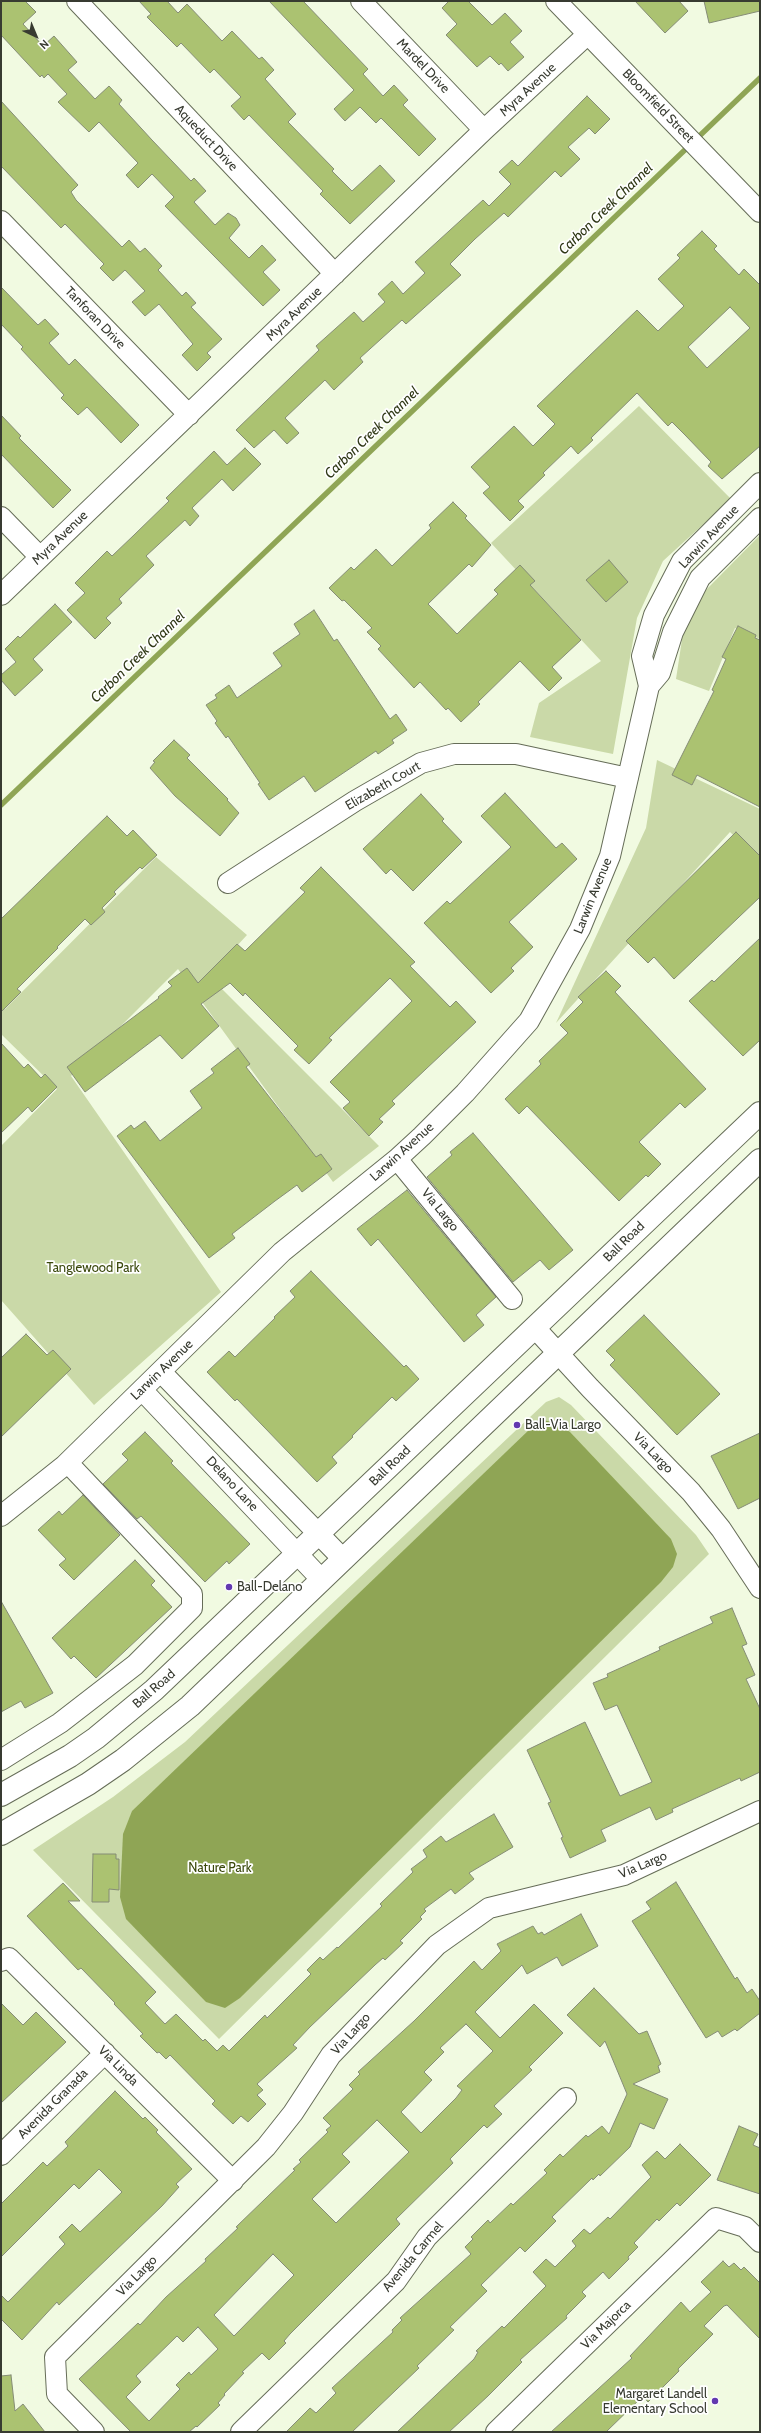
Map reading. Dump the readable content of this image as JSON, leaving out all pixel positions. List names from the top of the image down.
{
  "streets": {
    "main road": ["Ball Road"],
    "street": [
      "Mardel Drive",
      "Myra Avenue",
      "Bloomfield Street",
      "Aqueduct Drive",
      "Tanforan Drive",
      "Larwin Avenue",
      "Elizabeth Court",
      "Via Largo",
      "Delano Lane",
      "Via Linda",
      "Avenida Granada",
      "Avenida Carmel",
      "Via Majorca"
    ]
  },
  "crossings": [
    ["Mardel Drive", "Myra Avenue"],
    ["Myra Avenue", "Bloomfield Street"],
    ["Myra Avenue", "Aqueduct Drive"],
    ["Myra Avenue", "Tanforan Drive"],
    ["Larwin Avenue", "Elizabeth Court"],
    ["Larwin Avenue", "Via Largo"],
    ["Larwin Avenue", "Delano Lane"],
    ["Via Largo", "Ball Road"],
    ["Via Largo", "Via Linda"],
    ["Ball Road", "Delano Lane"],
    ["Via Linda", "Avenida Granada"]
  ],
  "water": ["Carbon Creek Channel"],
  "parks": ["Tanglewood Park", "Nature Park"],
  "places": ["Ball-Via Largo", "Ball-Delano", "Margaret Landell Elementary School"],
  "north": "bottom right"
}
